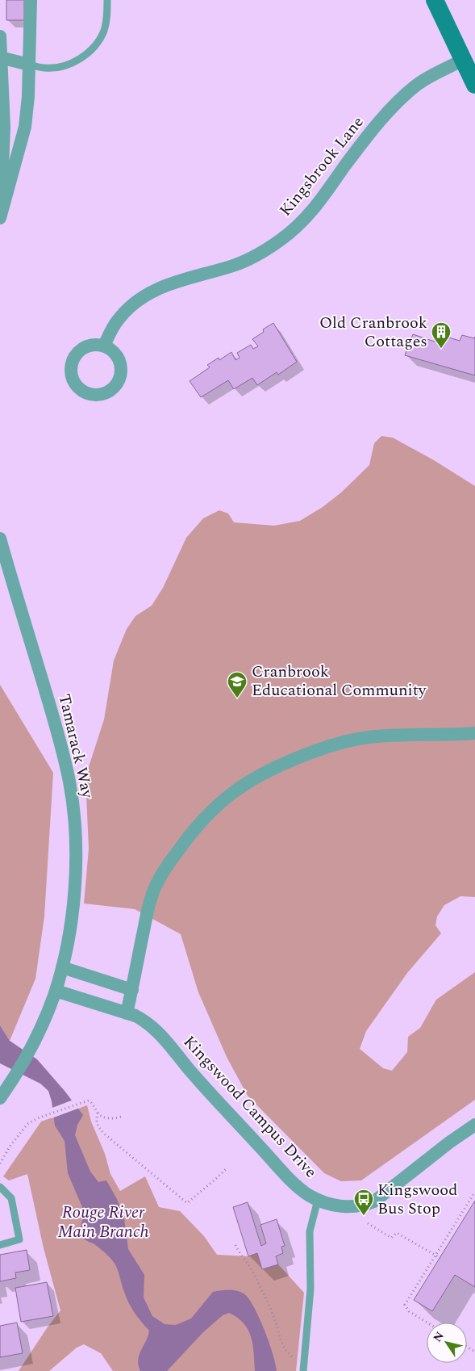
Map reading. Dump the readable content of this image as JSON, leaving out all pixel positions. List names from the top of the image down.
{
  "streets": {
    "street": ["Kingsbrook Lane", "Tamarack Way", "Kingswood Campus Drive"]
  },
  "crossings": [
    ["Tamarack Way", "Kingswood Campus Drive"]
  ],
  "water": ["Rouge River Main Branch"],
  "places": {
    "building": ["Old Cranbrook Cottages"],
    "school or university": ["Cranbrook Educational Community"],
    "bus stop": ["Kingswood Bus Stop"]
  },
  "north": "top left"
}
